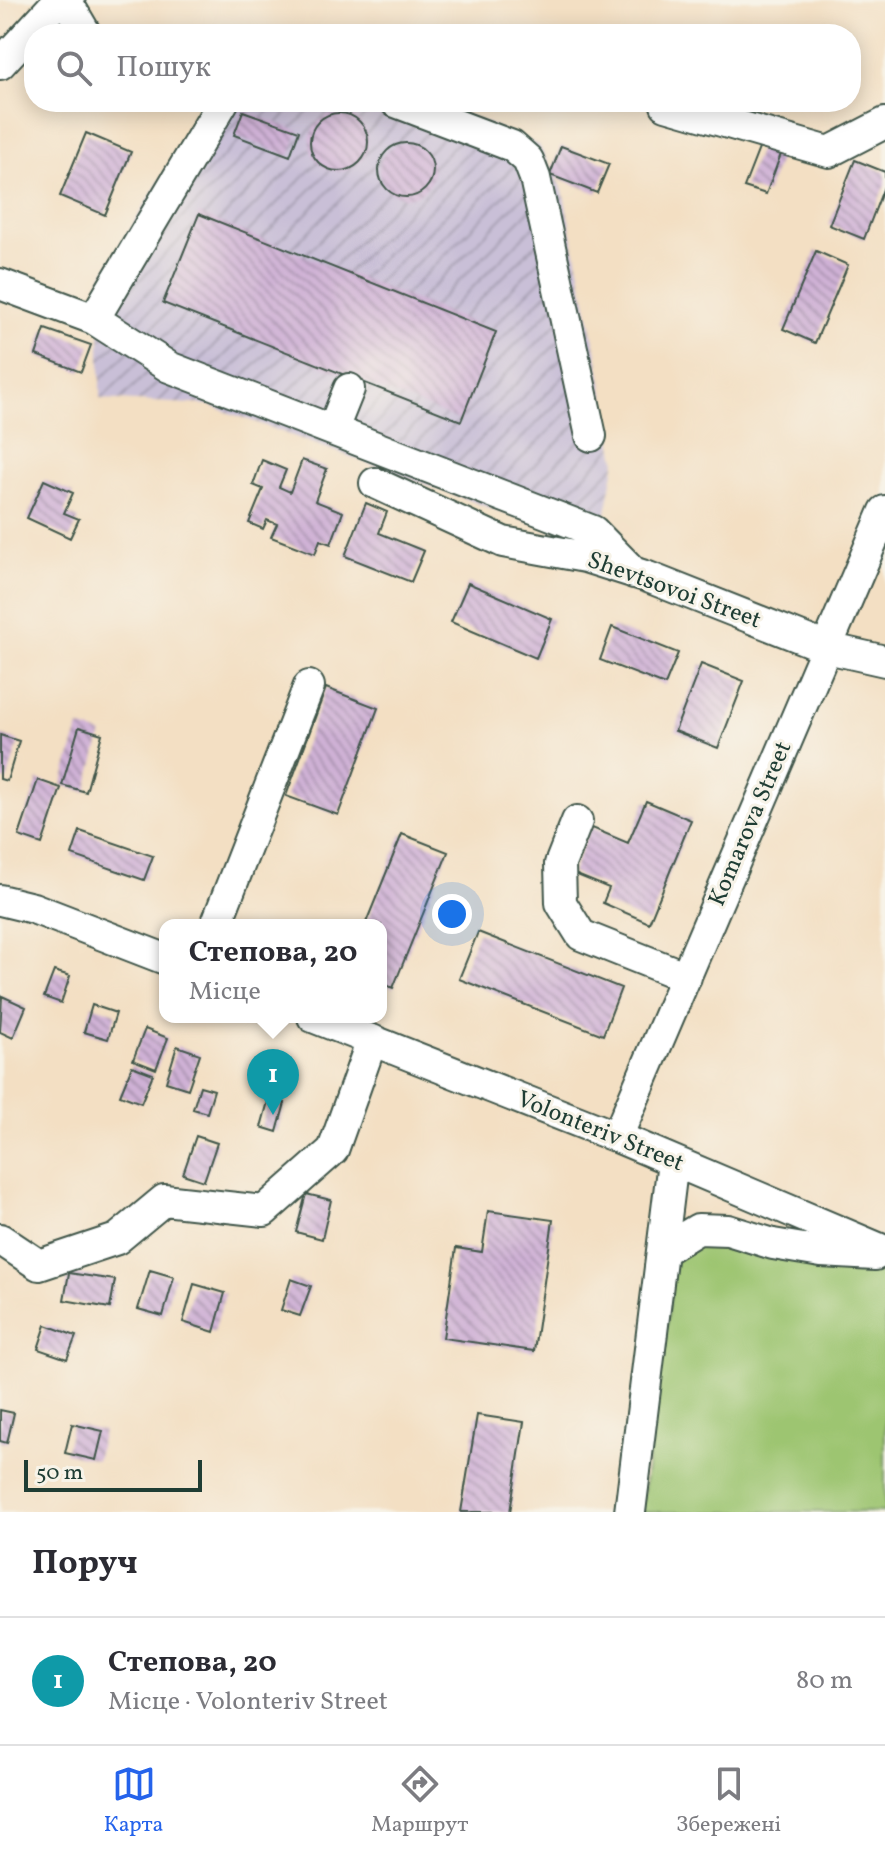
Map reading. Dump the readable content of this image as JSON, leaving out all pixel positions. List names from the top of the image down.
{
  "streets": {
    "street": ["Shevtsovoi Street", "Komarova Street", "Volonteriv Street"]
  },
  "crossings": [
    ["Shevtsovoi Street", "Komarova Street"],
    ["Komarova Street", "Volonteriv Street"]
  ],
  "scale_bar": "50 m",
  "page": {
    "search": "Пошук",
    "popup": ["Степова, 20", "Місце"],
    "pins": "1",
    "scale": "50 m",
    "heading": "Поруч",
    "list": [
      {
        "mark": "1",
        "name": "Степова, 20",
        "note": "Місце · Volonteriv Street",
        "value": "80 m"
      }
    ],
    "nav": ["Карта", "Маршрут", "Збережені"]
  }
}
